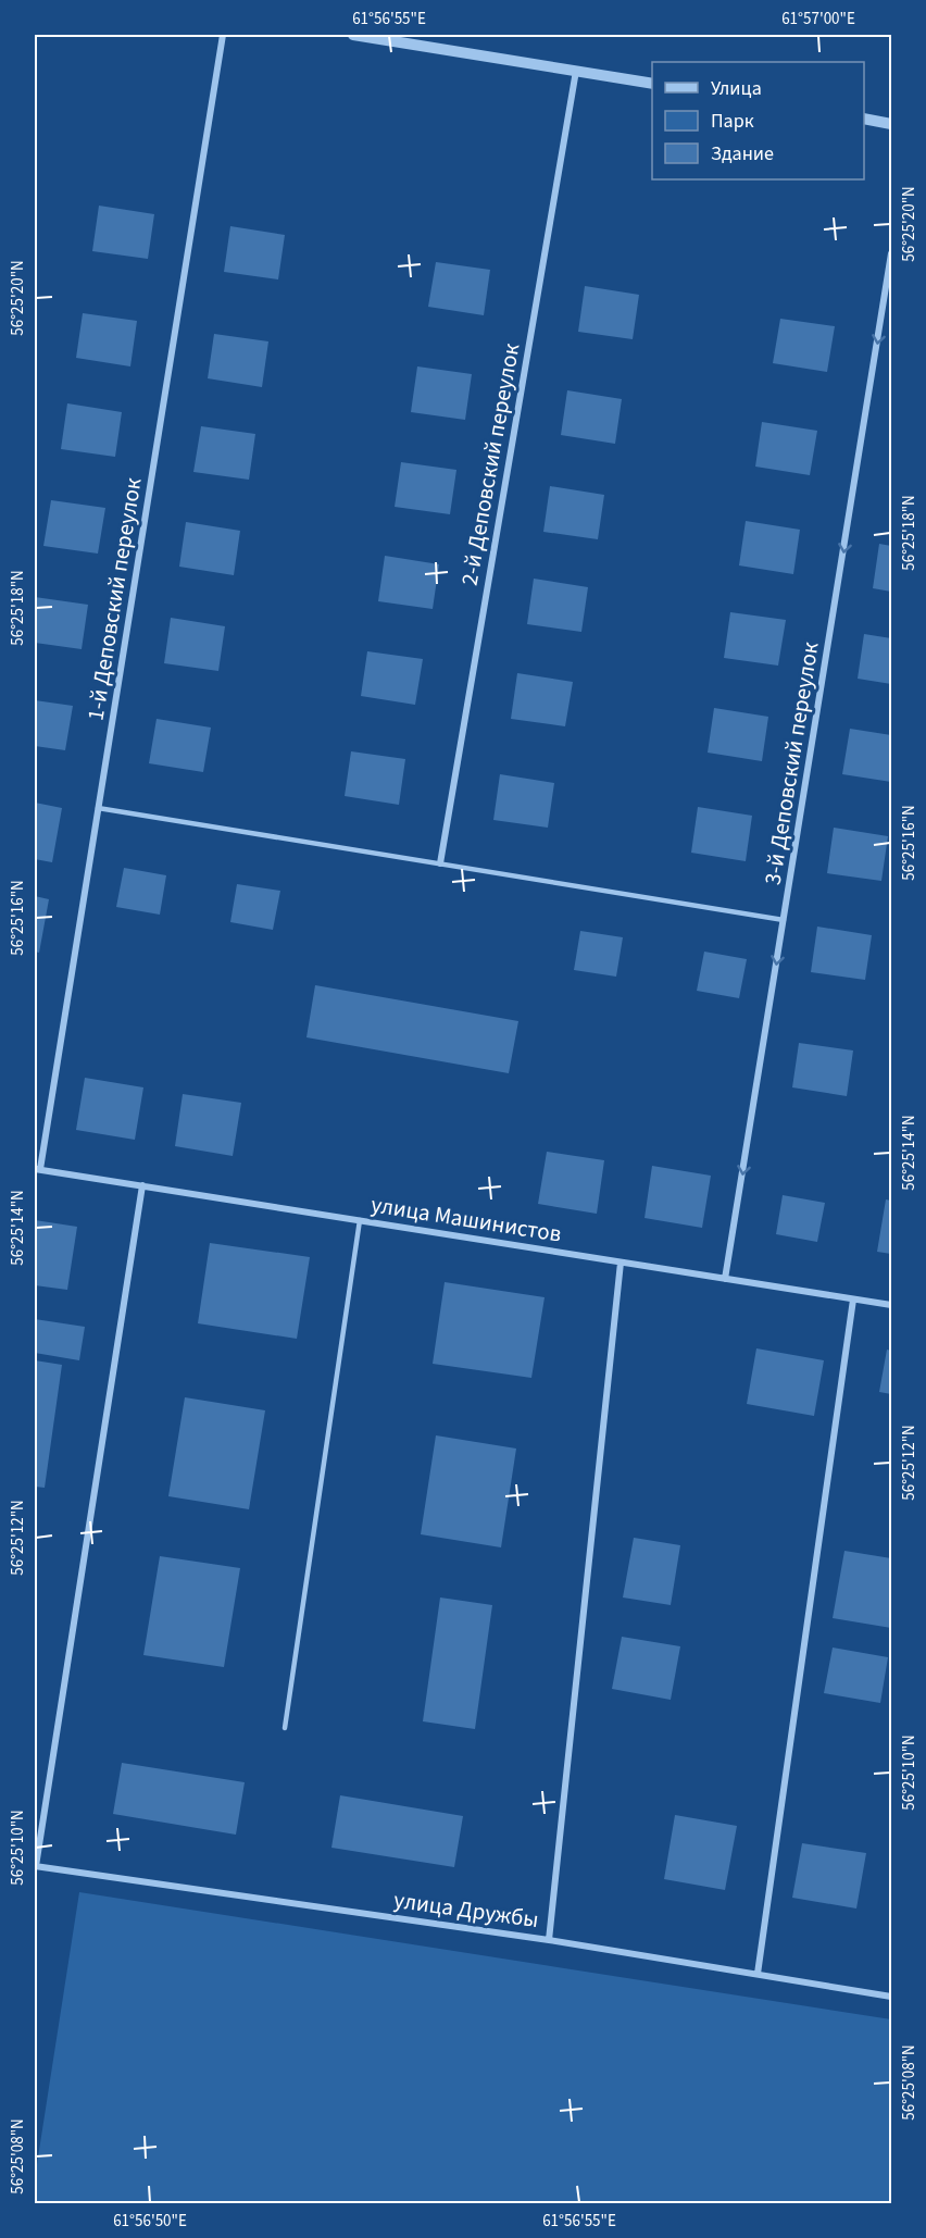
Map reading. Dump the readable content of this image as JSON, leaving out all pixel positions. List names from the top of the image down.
{
  "streets": {
    "street": [
      "2-й Деповский переулок",
      "1-й Деповский переулок",
      "3-й Деповский переулок",
      "улица Машинистов",
      "улица Дружбы"
    ]
  },
  "crossings": [
    ["1-й Деповский переулок", "улица Машинистов"],
    ["3-й Деповский переулок", "улица Машинистов"]
  ],
  "one_way": ["3-й Деповский переулок"],
  "legend": ["Улица", "Парк", "Здание"],
  "coordinates": [
    "61°56'55\"E",
    "61°57'00\"E",
    "56°25'20\"N",
    "56°25'18\"N",
    "56°25'16\"N",
    "56°25'14\"N",
    "56°25'12\"N",
    "56°25'10\"N",
    "56°25'08\"N",
    "61°56'50\"E"
  ]
}
